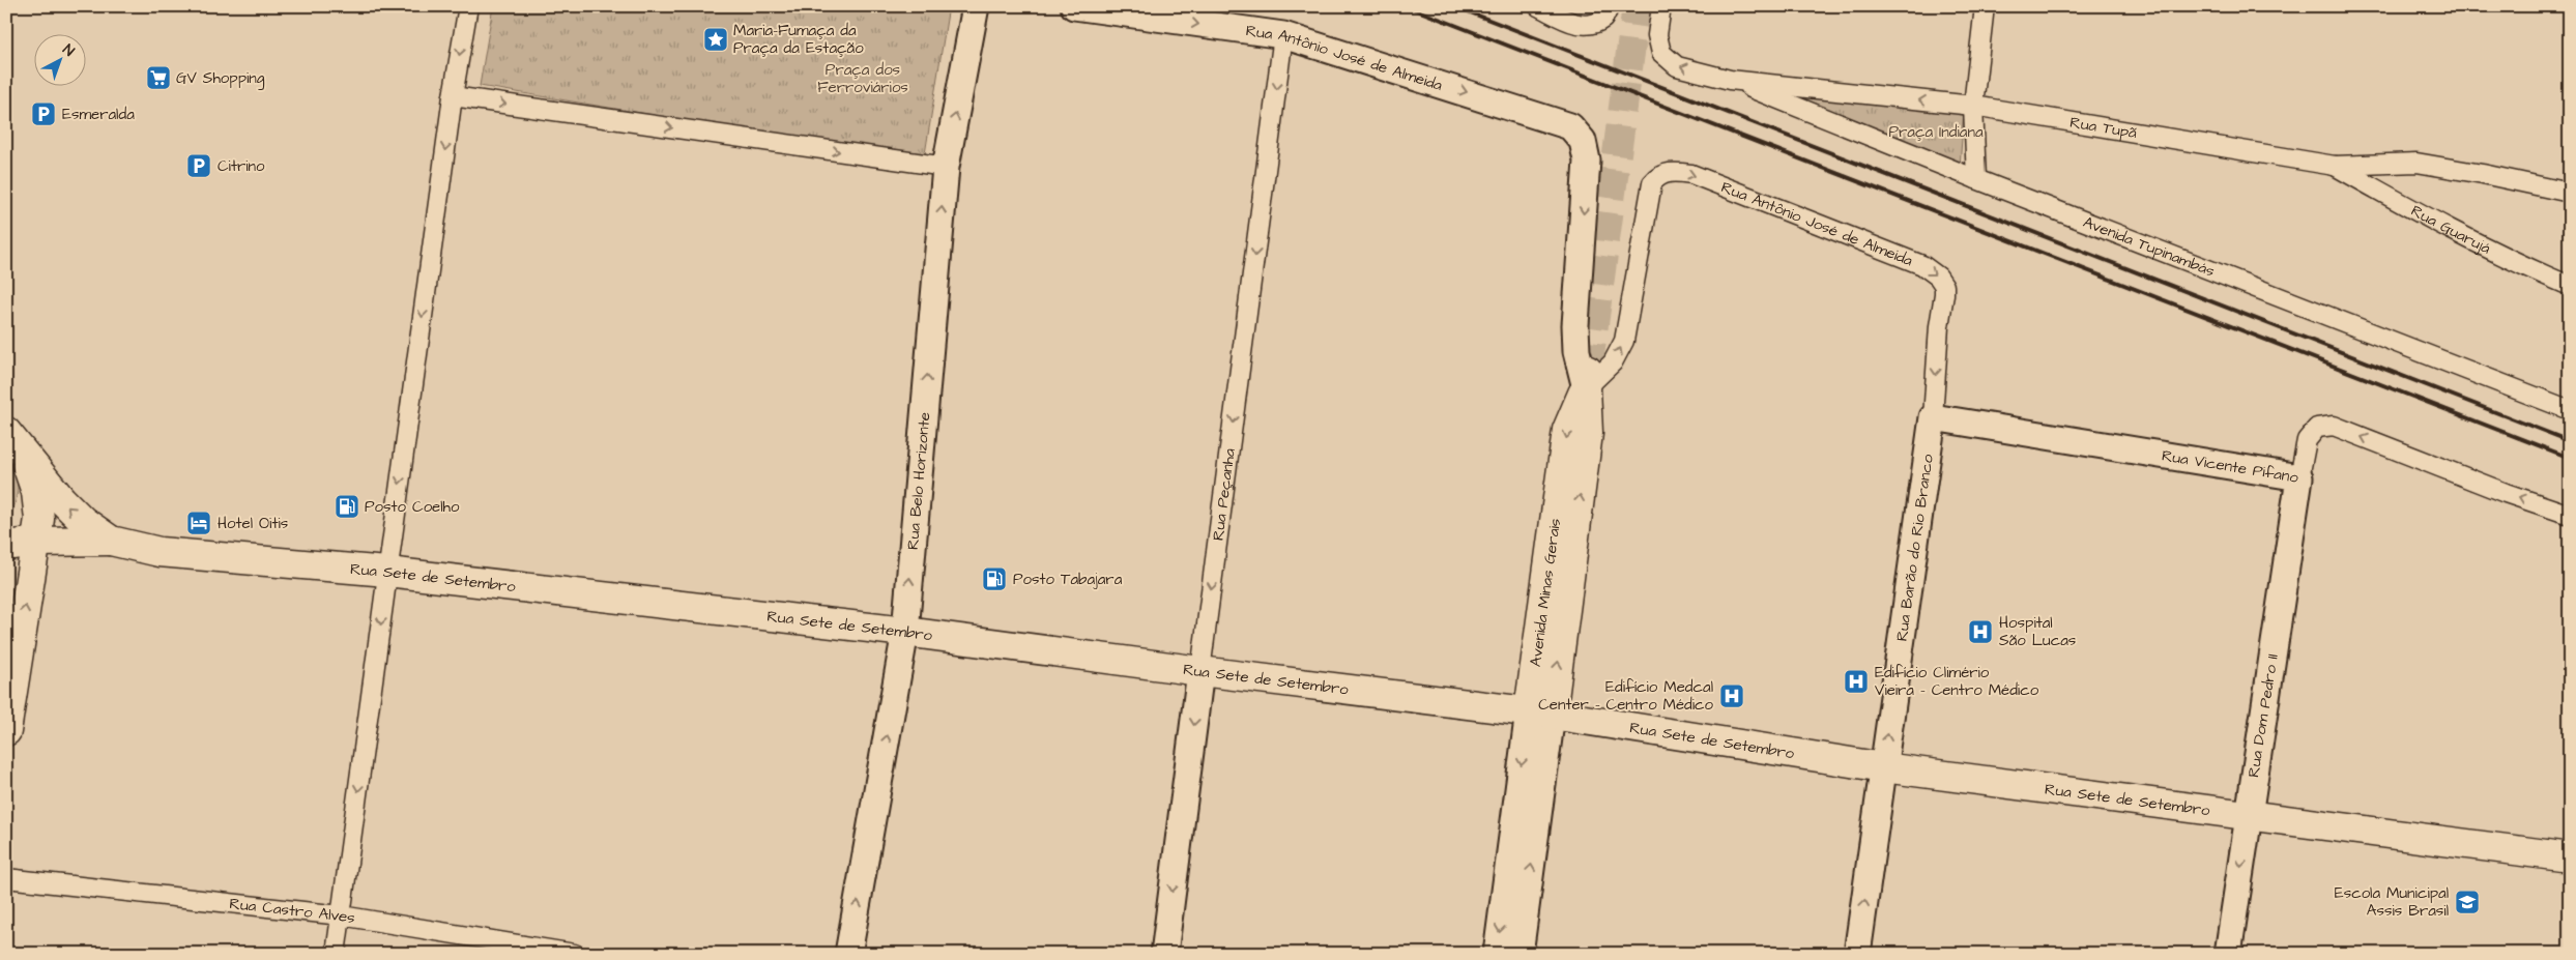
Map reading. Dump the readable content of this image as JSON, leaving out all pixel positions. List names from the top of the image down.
{
  "streets": {
    "main road": ["Rua Sete de Setembro", "Avenida Minas Gerais"],
    "street": [
      "Rua Antônio José de Almeida",
      "Rua Tupã",
      "Rua Guarujá",
      "Avenida Tupinambás",
      "Rua Vicente Pifano",
      "Rua Belo Horizonte",
      "Rua Peçanha",
      "Rua Barão do Rio Branco",
      "Rua Dom Pedro II",
      "Rua Castro Alves"
    ]
  },
  "crossings": [
    ["Rua Antônio José de Almeida", "Rua Peçanha"],
    ["Rua Antônio José de Almeida", "Rua Barão do Rio Branco"],
    ["Rua Antônio José de Almeida", "Avenida Minas Gerais"],
    ["Rua Tupã", "Rua Guarujá"],
    ["Rua Tupã", "Avenida Tupinambás"],
    ["Rua Vicente Pifano", "Rua Barão do Rio Branco"],
    ["Rua Vicente Pifano", "Rua Dom Pedro II"],
    ["Rua Belo Horizonte", "Rua Sete de Setembro"],
    ["Rua Peçanha", "Rua Sete de Setembro"],
    ["Rua Barão do Rio Branco", "Rua Sete de Setembro"],
    ["Rua Sete de Setembro", "Avenida Minas Gerais"],
    ["Rua Sete de Setembro", "Rua Dom Pedro II"]
  ],
  "one_way": ["Rua Vicente Pifano", "Rua Belo Horizonte", "Rua Peçanha"],
  "parks": ["Praça dos Ferroviários", "Praça Indiana"],
  "places": {
    "place": ["Maria-Fumaça da Praça da Estação"],
    "supermarket": ["GV Shopping"],
    "parking": ["Esmeralda", "Citrino"],
    "fuel station": ["Posto Coelho", "Posto Tabajara"],
    "hotel": ["Hotel Oitis"],
    "hospital": ["Hospital São Lucas", "Edifício Climério Vieira - Centro Médico", "Edifício Medcal Center - Centro Médico"],
    "school or university": ["Escola Municipal Assis Brasil"]
  },
  "north": "top right"
}
